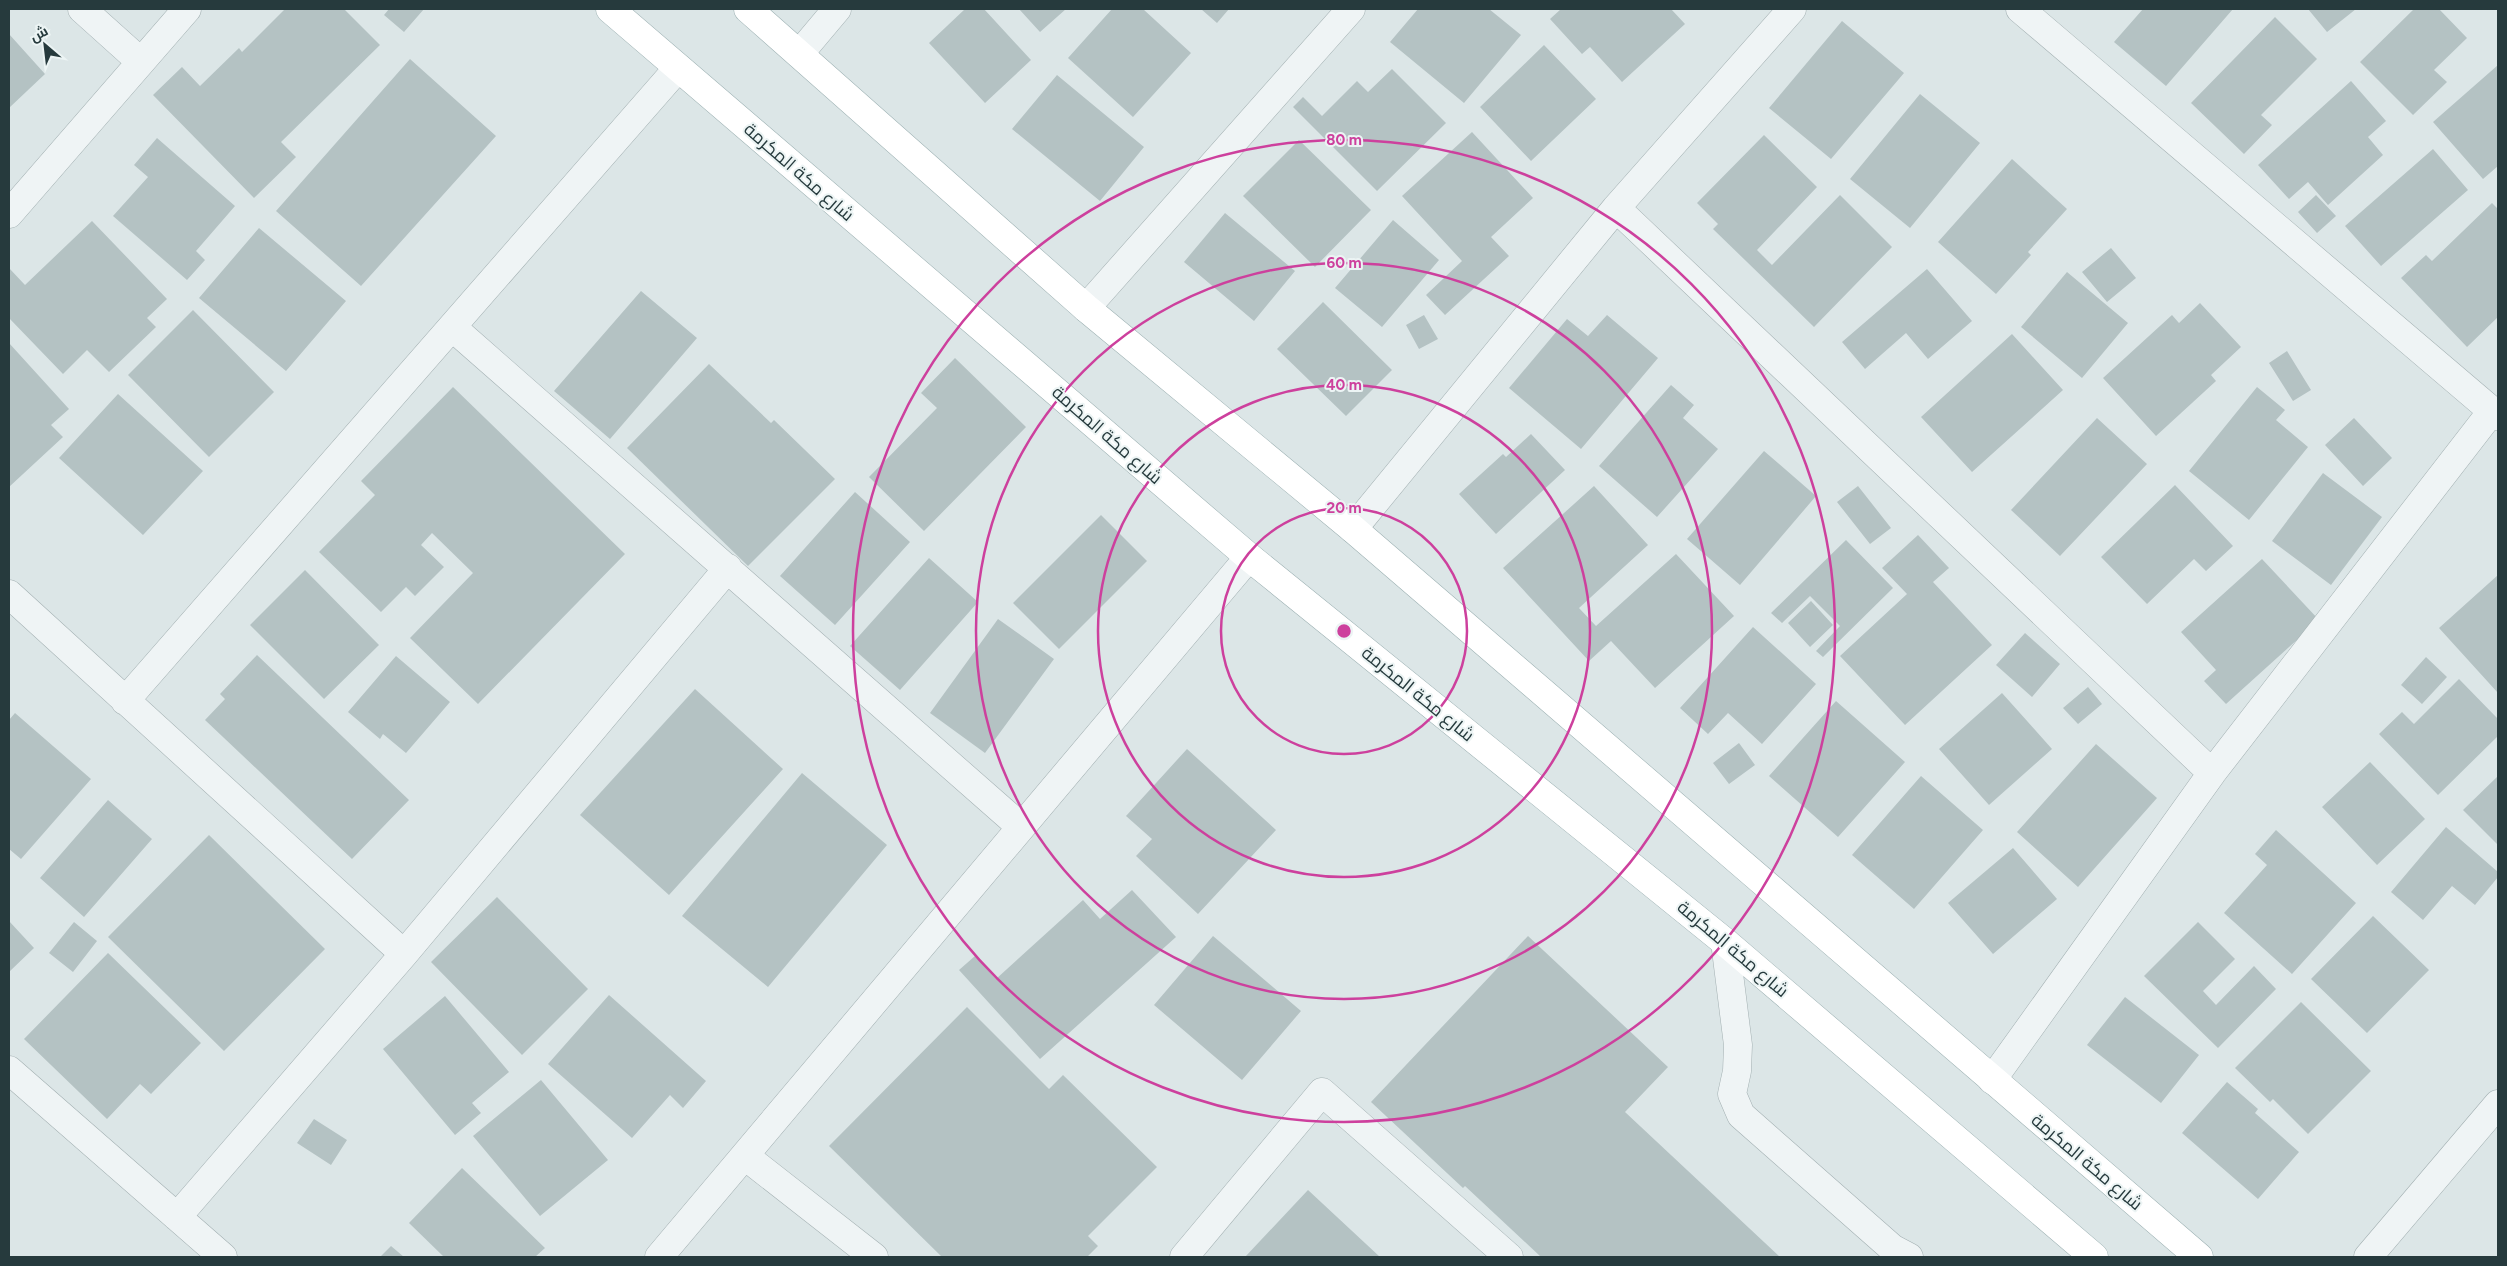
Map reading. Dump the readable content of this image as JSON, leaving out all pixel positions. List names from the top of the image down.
{
  "streets": {
    "main road": ["شارع مكة المكرمة"]
  },
  "north": "top left",
  "rings": [
    "80 m",
    "60 m",
    "40 m",
    "20 m"
  ]
}
